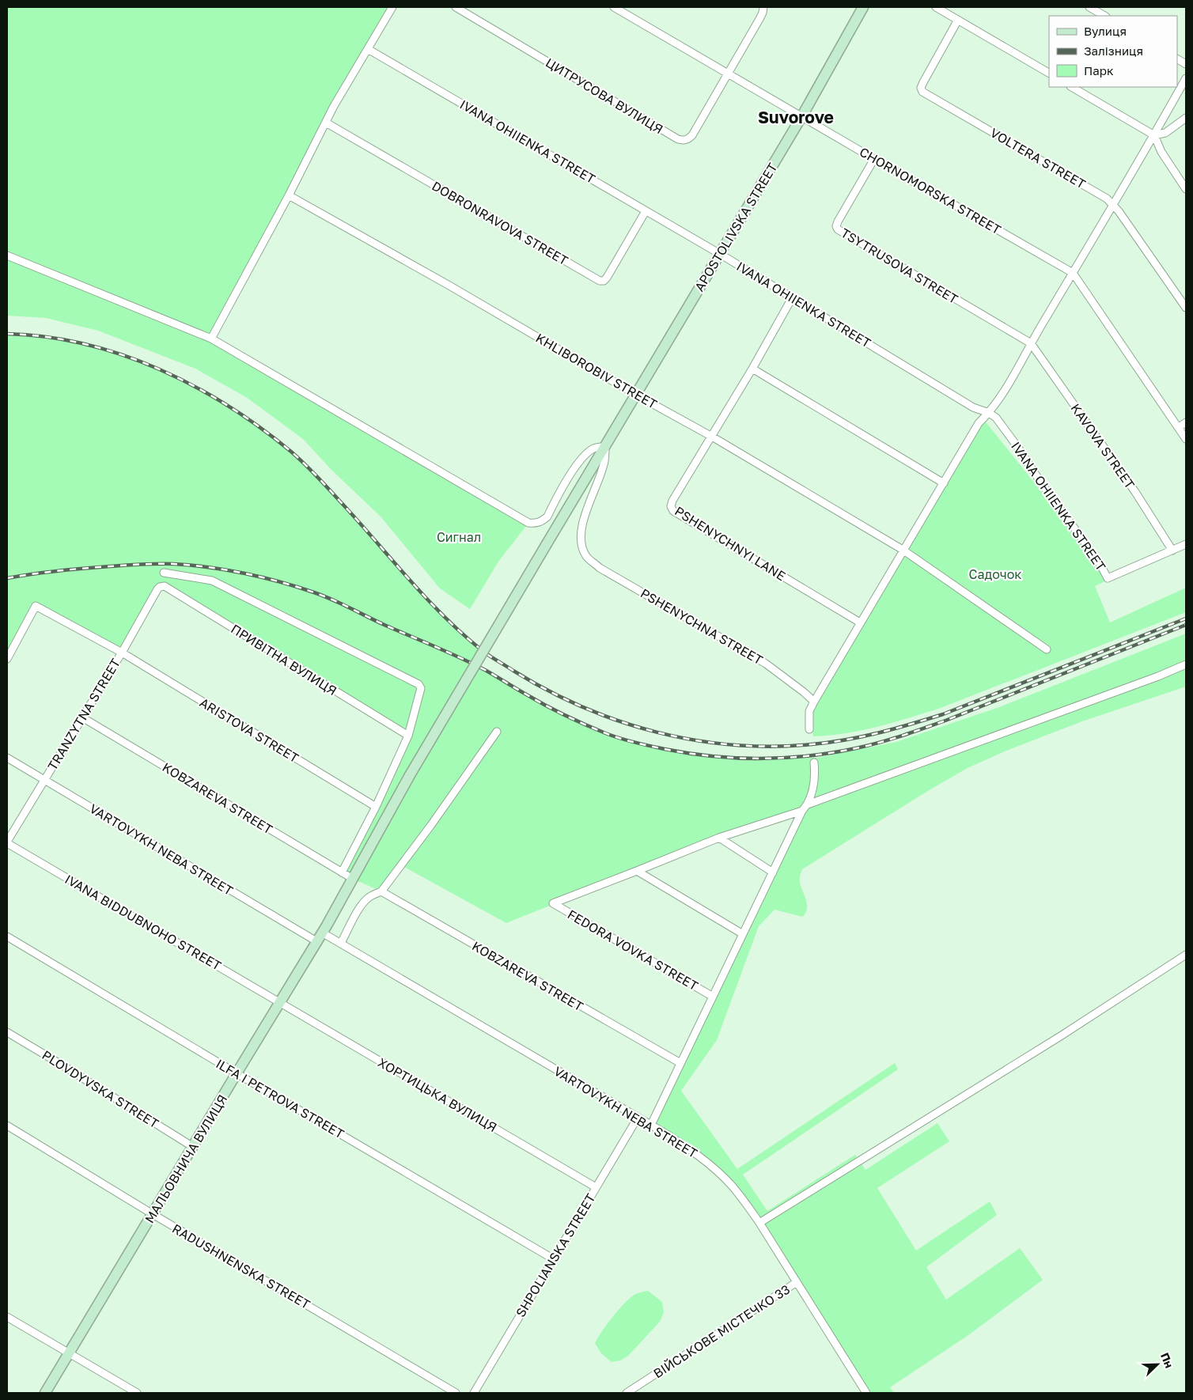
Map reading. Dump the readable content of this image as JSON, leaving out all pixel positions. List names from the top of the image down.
{
  "streets": {
    "street": [
      "ЦИТРУСОВА ВУЛИЦЯ",
      "IVANA OHIIENKA STREET",
      "VOLTERA STREET",
      "CHORNOMORSKA STREET",
      "DOBRONRAVOVA STREET",
      "APOSTOLIVSKA STREET",
      "TSYTRUSOVA STREET",
      "KHLIBOROBIV STREET",
      "KAVOVA STREET",
      "PSHENYCHNYI LANE",
      "PSHENYCHNA STREET",
      "ПРИВІТНА ВУЛИЦЯ",
      "TRANZYTNA STREET",
      "ARISTOVA STREET",
      "KOBZAREVA STREET",
      "VARTOVYKH NEBA STREET",
      "IVANA BIDDUBNOHO STREET",
      "FEDORA VOVKA STREET",
      "PLOVDYVSKA STREET",
      "ХОРТИЦЬКА ВУЛИЦЯ",
      "ILFA I PETROVA STREET",
      "МАЛЬОВНИЧА ВУЛИЦЯ",
      "SHPOLIANSKA STREET",
      "RADUSHNENSKA STREET",
      "ВІЙСЬКОВЕ МІСТЕЧКО 33"
    ]
  },
  "crossings": [
    ["ЦИТРУСОВА ВУЛИЦЯ", "CHORNOMORSKA STREET"],
    ["IVANA OHIIENKA STREET", "DOBRONRAVOVA STREET"],
    ["IVANA OHIIENKA STREET", "APOSTOLIVSKA STREET"],
    ["IVANA OHIIENKA STREET", "KAVOVA STREET"],
    ["CHORNOMORSKA STREET", "APOSTOLIVSKA STREET"],
    ["CHORNOMORSKA STREET", "TSYTRUSOVA STREET"],
    ["APOSTOLIVSKA STREET", "KHLIBOROBIV STREET"],
    ["APOSTOLIVSKA STREET", "PSHENYCHNA STREET"],
    ["APOSTOLIVSKA STREET", "МАЛЬОВНИЧА ВУЛИЦЯ"],
    ["TSYTRUSOVA STREET", "KAVOVA STREET"],
    ["KHLIBOROBIV STREET", "PSHENYCHNYI LANE"],
    ["ПРИВІТНА ВУЛИЦЯ", "TRANZYTNA STREET"],
    ["TRANZYTNA STREET", "ARISTOVA STREET"],
    ["TRANZYTNA STREET", "KOBZAREVA STREET"],
    ["TRANZYTNA STREET", "VARTOVYKH NEBA STREET"],
    ["TRANZYTNA STREET", "IVANA BIDDUBNOHO STREET"],
    ["KOBZAREVA STREET", "МАЛЬОВНИЧА ВУЛИЦЯ"],
    ["VARTOVYKH NEBA STREET", "МАЛЬОВНИЧА ВУЛИЦЯ"],
    ["VARTOVYKH NEBA STREET", "SHPOLIANSKA STREET"],
    ["VARTOVYKH NEBA STREET", "ВІЙСЬКОВЕ МІСТЕЧКО 33"],
    ["IVANA BIDDUBNOHO STREET", "ХОРТИЦЬКА ВУЛИЦЯ"],
    ["IVANA BIDDUBNOHO STREET", "МАЛЬОВНИЧА ВУЛИЦЯ"],
    ["PLOVDYVSKA STREET", "МАЛЬОВНИЧА ВУЛИЦЯ"],
    ["ХОРТИЦЬКА ВУЛИЦЯ", "МАЛЬОВНИЧА ВУЛИЦЯ"],
    ["ХОРТИЦЬКА ВУЛИЦЯ", "SHPOLIANSKA STREET"],
    ["ILFA I PETROVA STREET", "МАЛЬОВНИЧА ВУЛИЦЯ"],
    ["ILFA I PETROVA STREET", "SHPOLIANSKA STREET"],
    ["МАЛЬОВНИЧА ВУЛИЦЯ", "RADUSHNENSKA STREET"]
  ],
  "districts": ["Suvorove"],
  "parks": ["Сигнал", "Садочок"],
  "legend": ["Вулиця", "Залізниця", "Парк"],
  "north": "top right"
}
